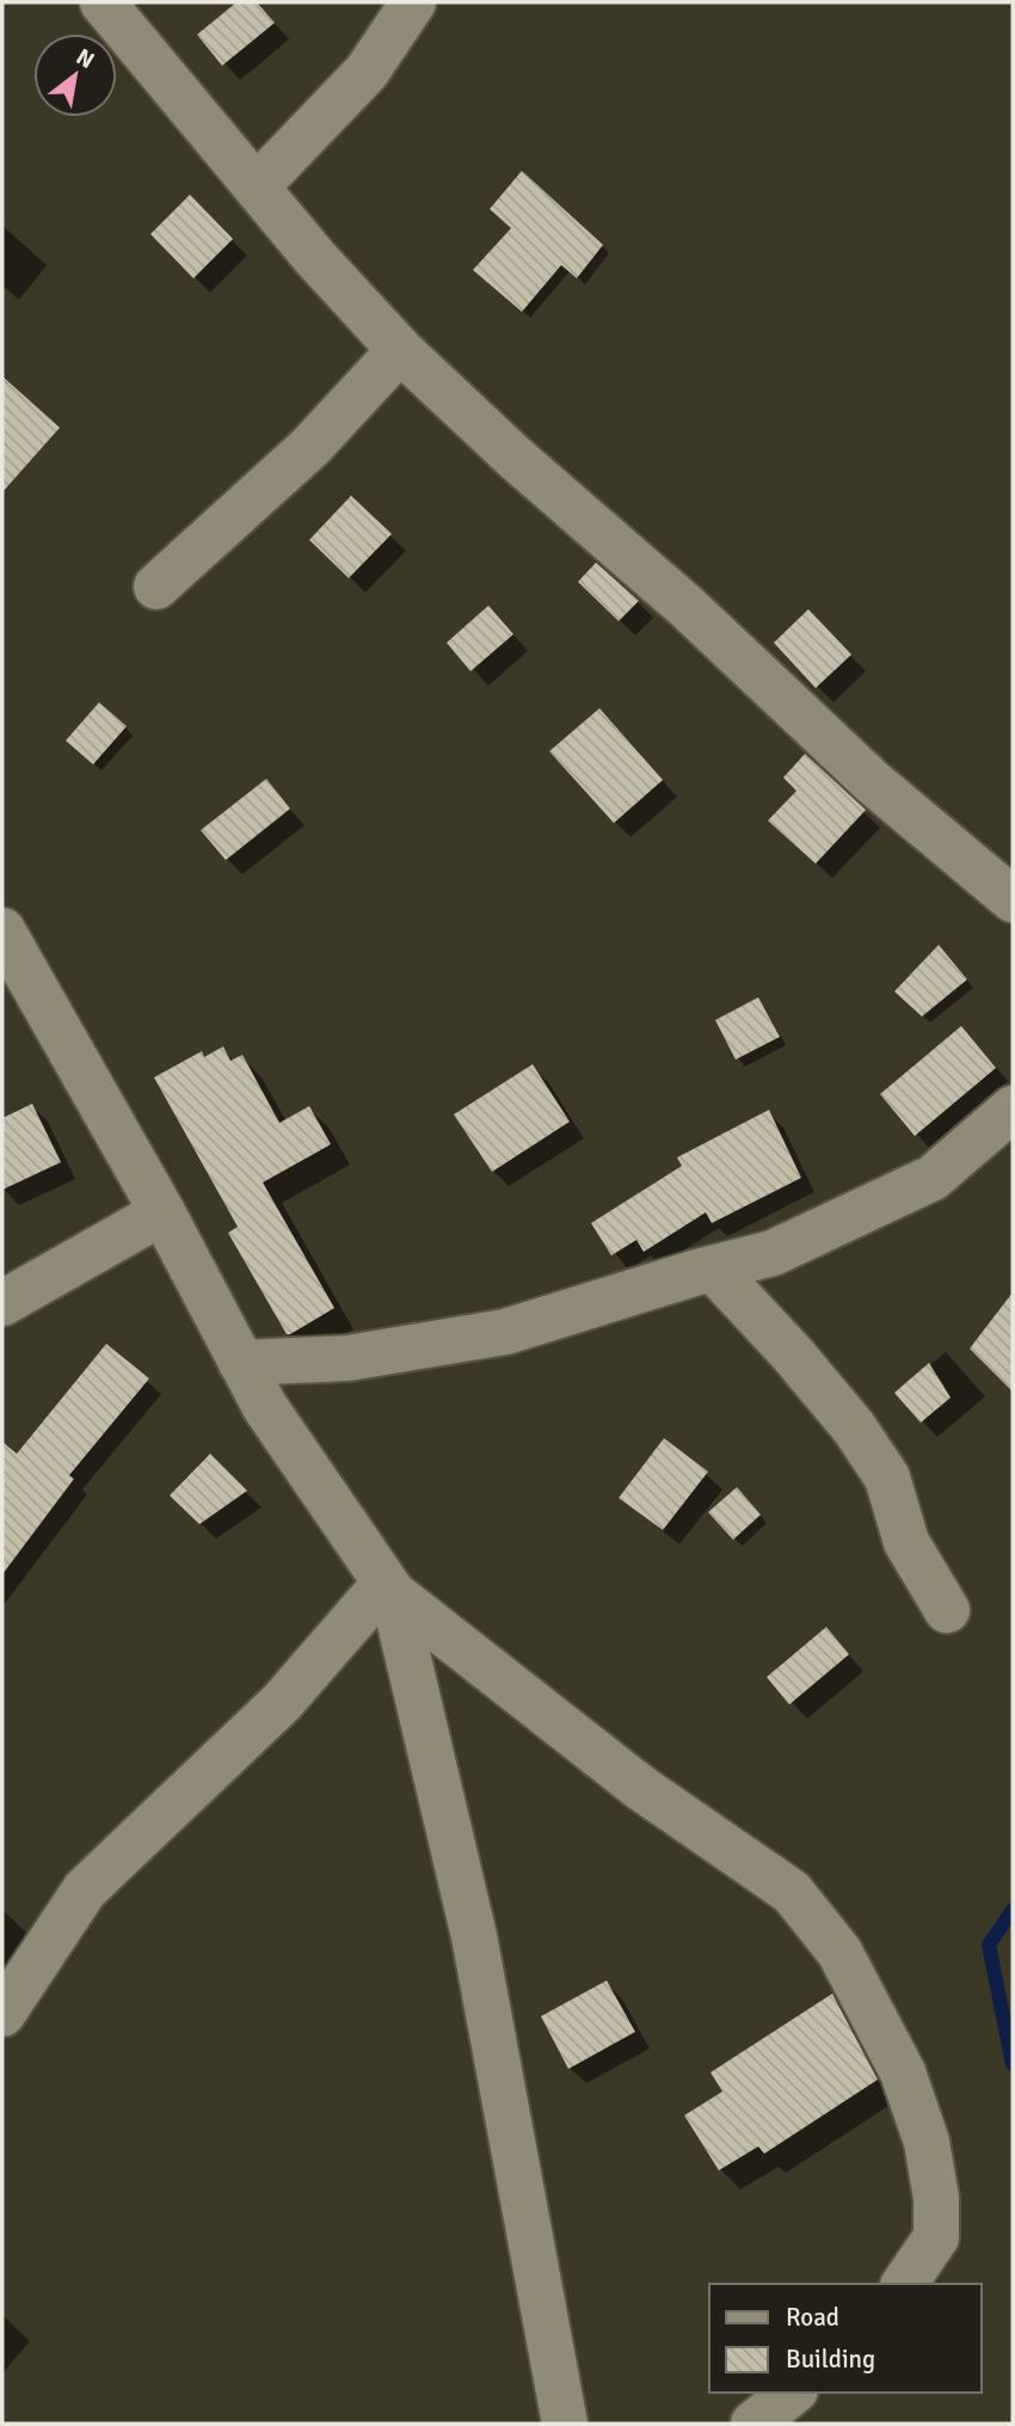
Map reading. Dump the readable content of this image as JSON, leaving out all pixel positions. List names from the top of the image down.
{
  "legend": ["Road", "Building"],
  "north": "top right"
}
